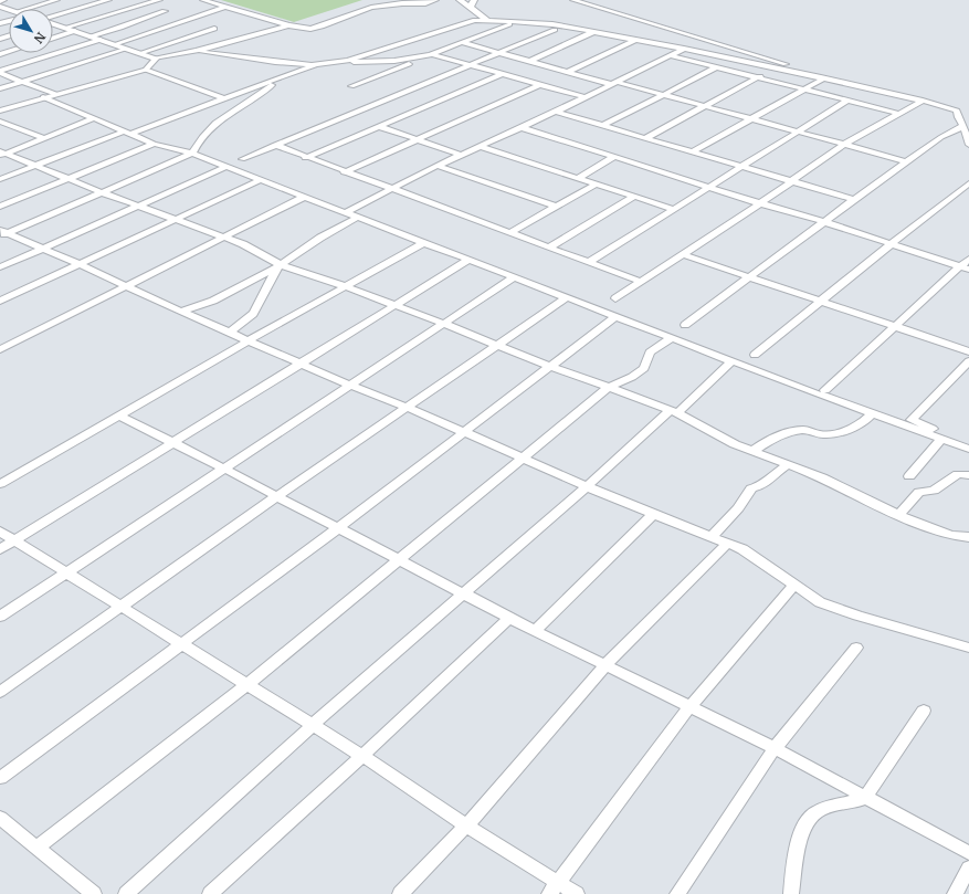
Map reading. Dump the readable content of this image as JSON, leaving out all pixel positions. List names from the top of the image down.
{
  "north": "bottom right"
}
